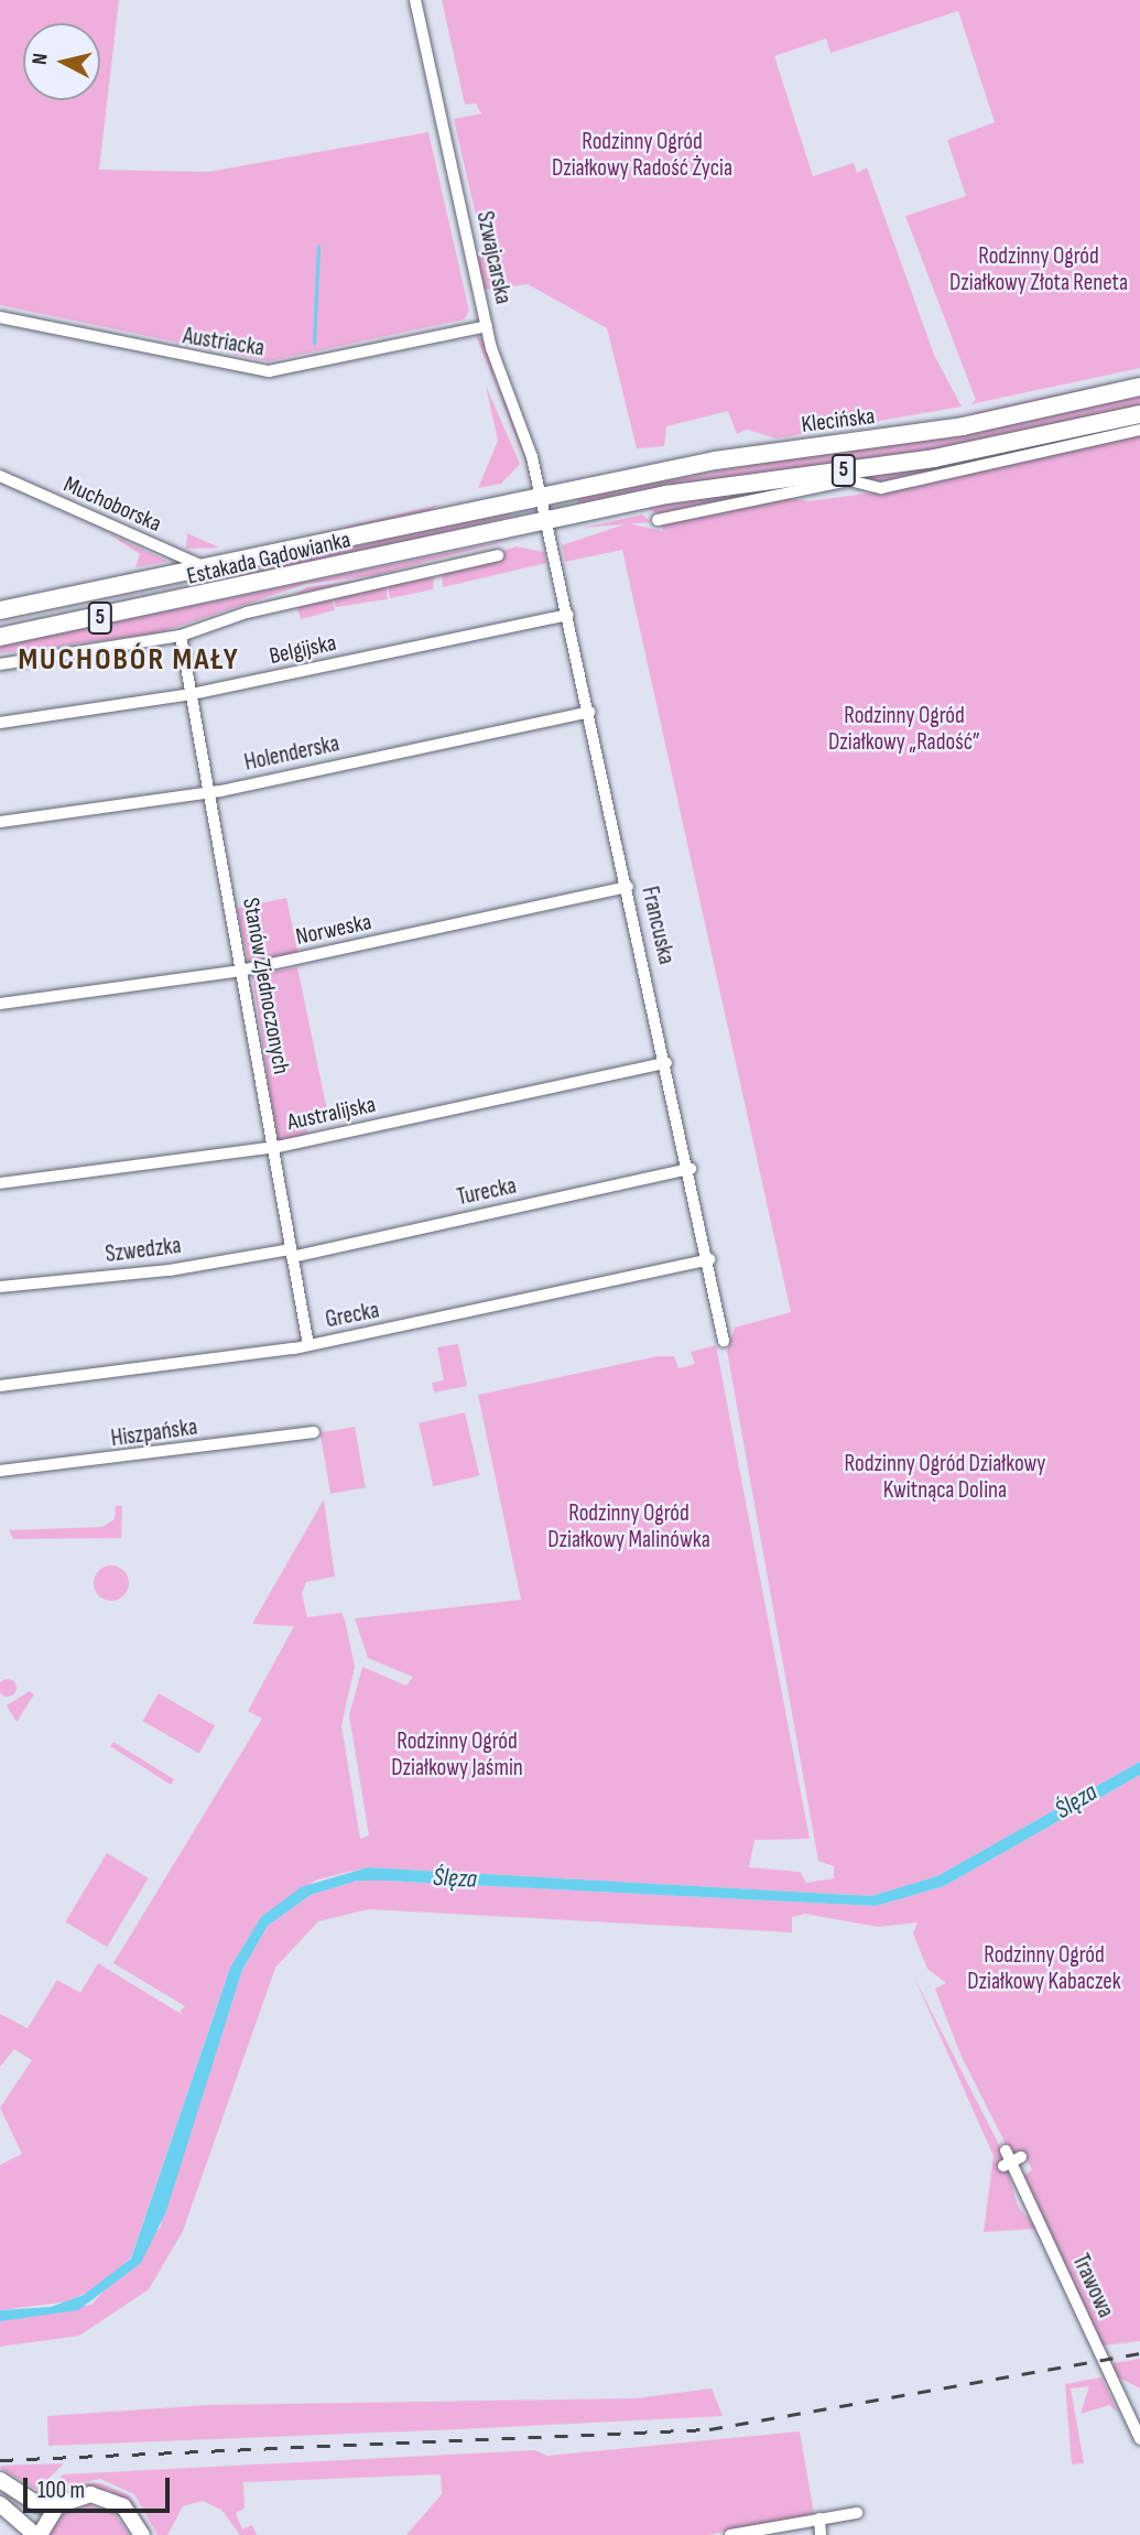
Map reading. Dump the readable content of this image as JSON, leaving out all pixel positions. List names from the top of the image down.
{
  "streets": {
    "main road": ["Klecińska", "5", "Estakada Gądowianka"],
    "street": [
      "Szwajcarska",
      "Austriacka",
      "Muchoborska",
      "Belgijska",
      "Holenderska",
      "Francuska",
      "Norweska",
      "Stanów Zjednoczonych",
      "Australijska",
      "Turecka",
      "Szwedzka",
      "Grecka",
      "Hiszpańska",
      "Trawowa"
    ]
  },
  "crossings": [
    ["Szwajcarska", "Austriacka"],
    ["Szwajcarska", "Klecińska"],
    ["Szwajcarska", "5"],
    ["Szwajcarska", "Estakada Gądowianka"],
    ["Szwajcarska", "Francuska"],
    ["Klecińska", "Estakada Gądowianka"],
    ["5", "Estakada Gądowianka"],
    ["5", "Francuska"],
    ["Muchoborska", "Estakada Gądowianka"],
    ["Estakada Gądowianka", "Francuska"],
    ["Belgijska", "Francuska"],
    ["Belgijska", "Stanów Zjednoczonych"],
    ["Holenderska", "Francuska"],
    ["Holenderska", "Stanów Zjednoczonych"],
    ["Francuska", "Norweska"],
    ["Francuska", "Australijska"],
    ["Francuska", "Turecka"],
    ["Francuska", "Grecka"],
    ["Norweska", "Stanów Zjednoczonych"],
    ["Stanów Zjednoczonych", "Australijska"],
    ["Stanów Zjednoczonych", "Turecka"],
    ["Stanów Zjednoczonych", "Szwedzka"],
    ["Stanów Zjednoczonych", "Grecka"],
    ["Turecka", "Szwedzka"]
  ],
  "districts": ["MUCHOBÓR MAŁY"],
  "water": ["Ślęza"],
  "parks": [
    "Rodzinny Ogród Działkowy Radość Życia",
    "Rodzinny Ogród Działkowy Złota Reneta",
    "Rodzinny Ogród Działkowy „Radość”",
    "Rodzinny Ogród Działkowy Kwitnąca Dolina",
    "Rodzinny Ogród Działkowy Malinówka",
    "Rodzinny Ogród Działkowy Jaśmin",
    "Rodzinny Ogród Działkowy Kabaczek"
  ],
  "scale_bar": "100 m",
  "north": "left"
}
